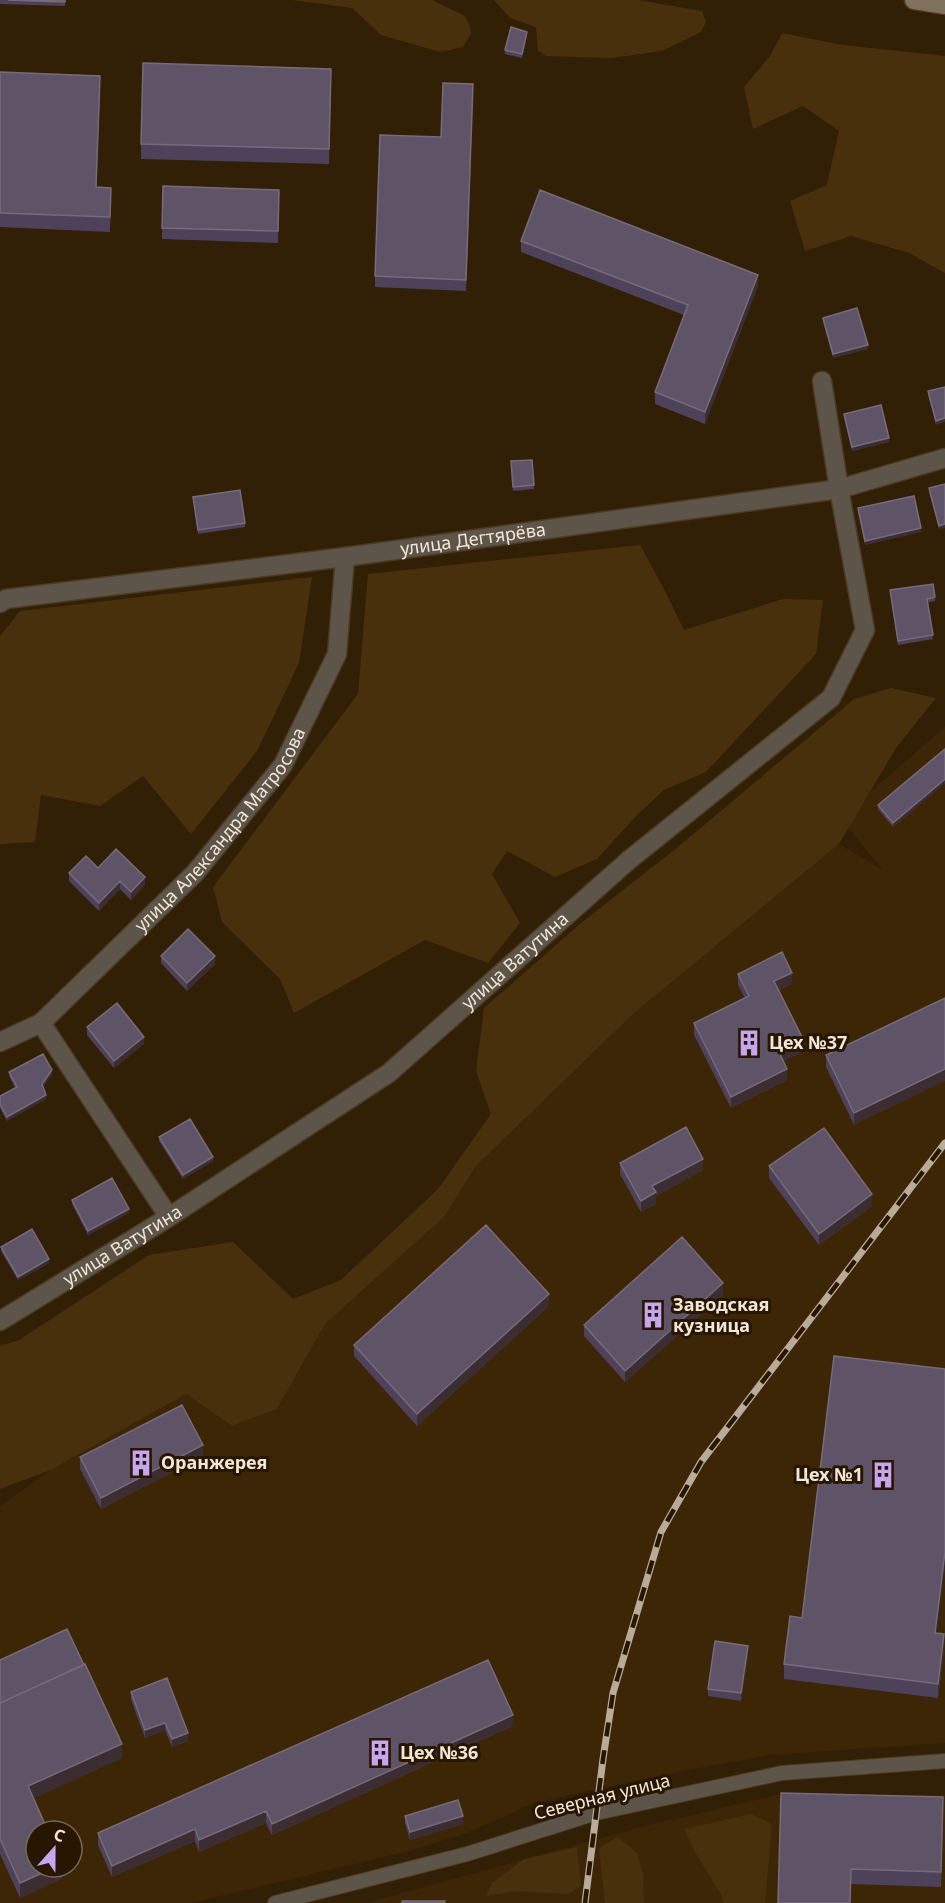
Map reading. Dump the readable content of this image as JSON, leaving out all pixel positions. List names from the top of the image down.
{
  "streets": {
    "street": ["улица Дегтярёва", "улица Александра Матросова", "улица Ватутина"],
    "lane": ["Северная улица"]
  },
  "crossings": [
    ["улица Дегтярёва", "улица Александра Матросова"],
    ["улица Дегтярёва", "улица Ватутина"]
  ],
  "places": {
    "building": [
      "Цех №37",
      "Заводская кузница",
      "Оранжерея",
      "Цех №1",
      "Цех №36"
    ]
  },
  "north": "top"
}
